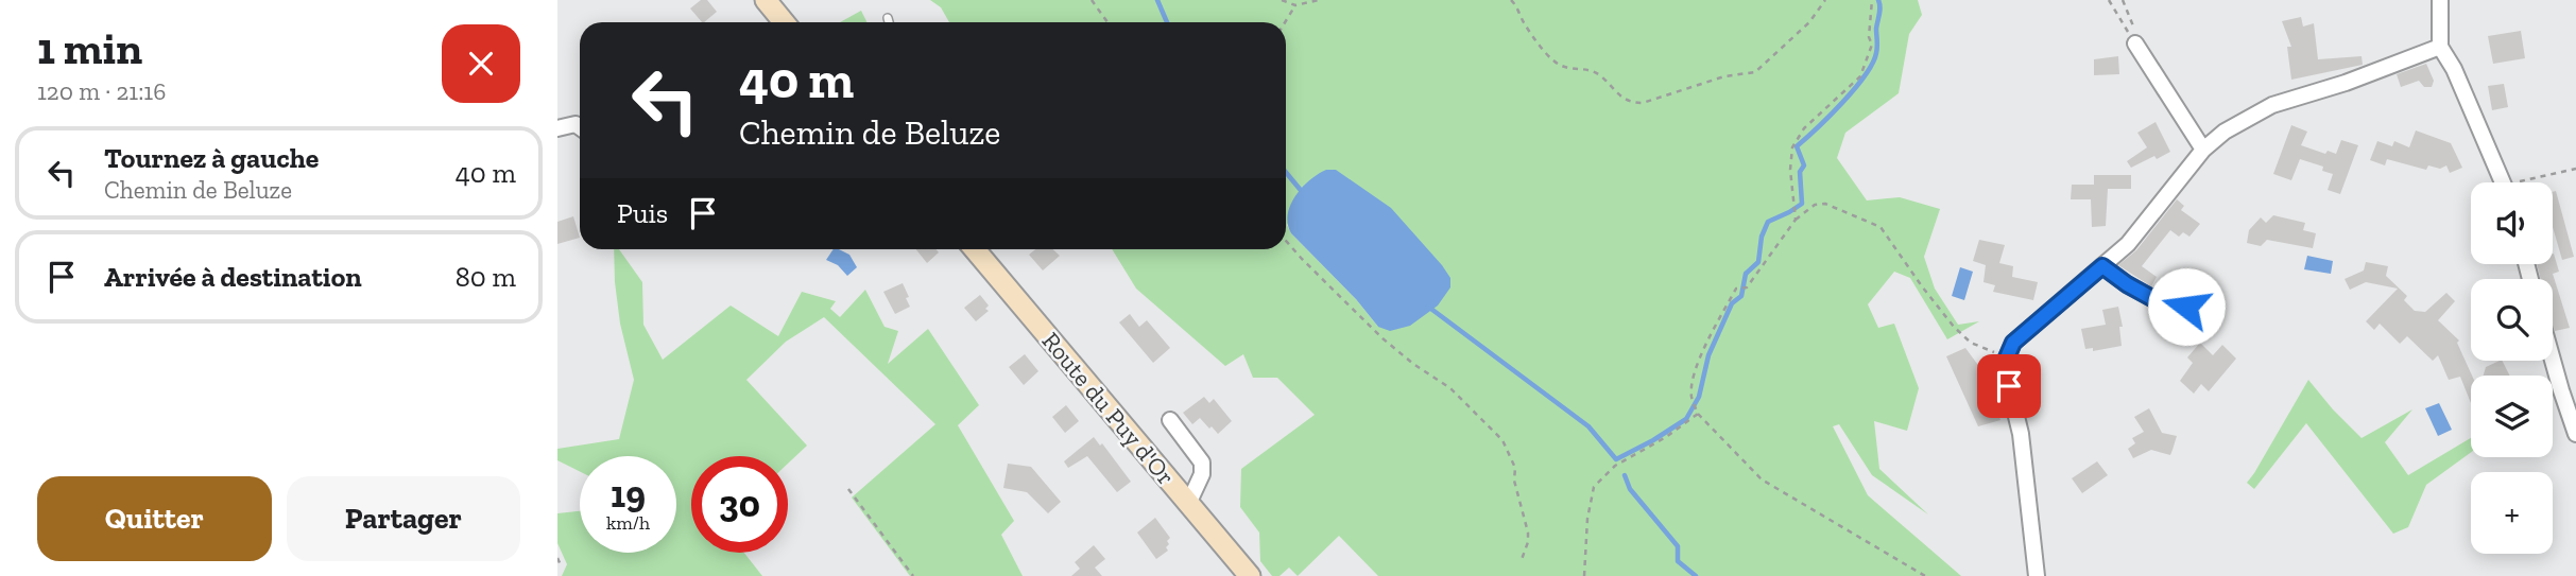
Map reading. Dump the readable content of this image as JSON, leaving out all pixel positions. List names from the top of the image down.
{
  "streets": {
    "main road": ["Route du Puy d'Or"]
  },
  "page": {
    "heading": ["1 min", "120 m · 21:16"],
    "turn": ["40 m", "Chemin de Beluze"],
    "list": [
      {
        "name": "Tournez à gauche",
        "note": "Chemin de Beluze",
        "value": "40 m"
      },
      {
        "name": "Arrivée à destination",
        "value": "80 m"
      }
    ],
    "then": "Puis",
    "map_buttons": "+",
    "speed": "19 km/h",
    "limit": "30",
    "buttons": ["Quitter", "Partager"]
  }
}
